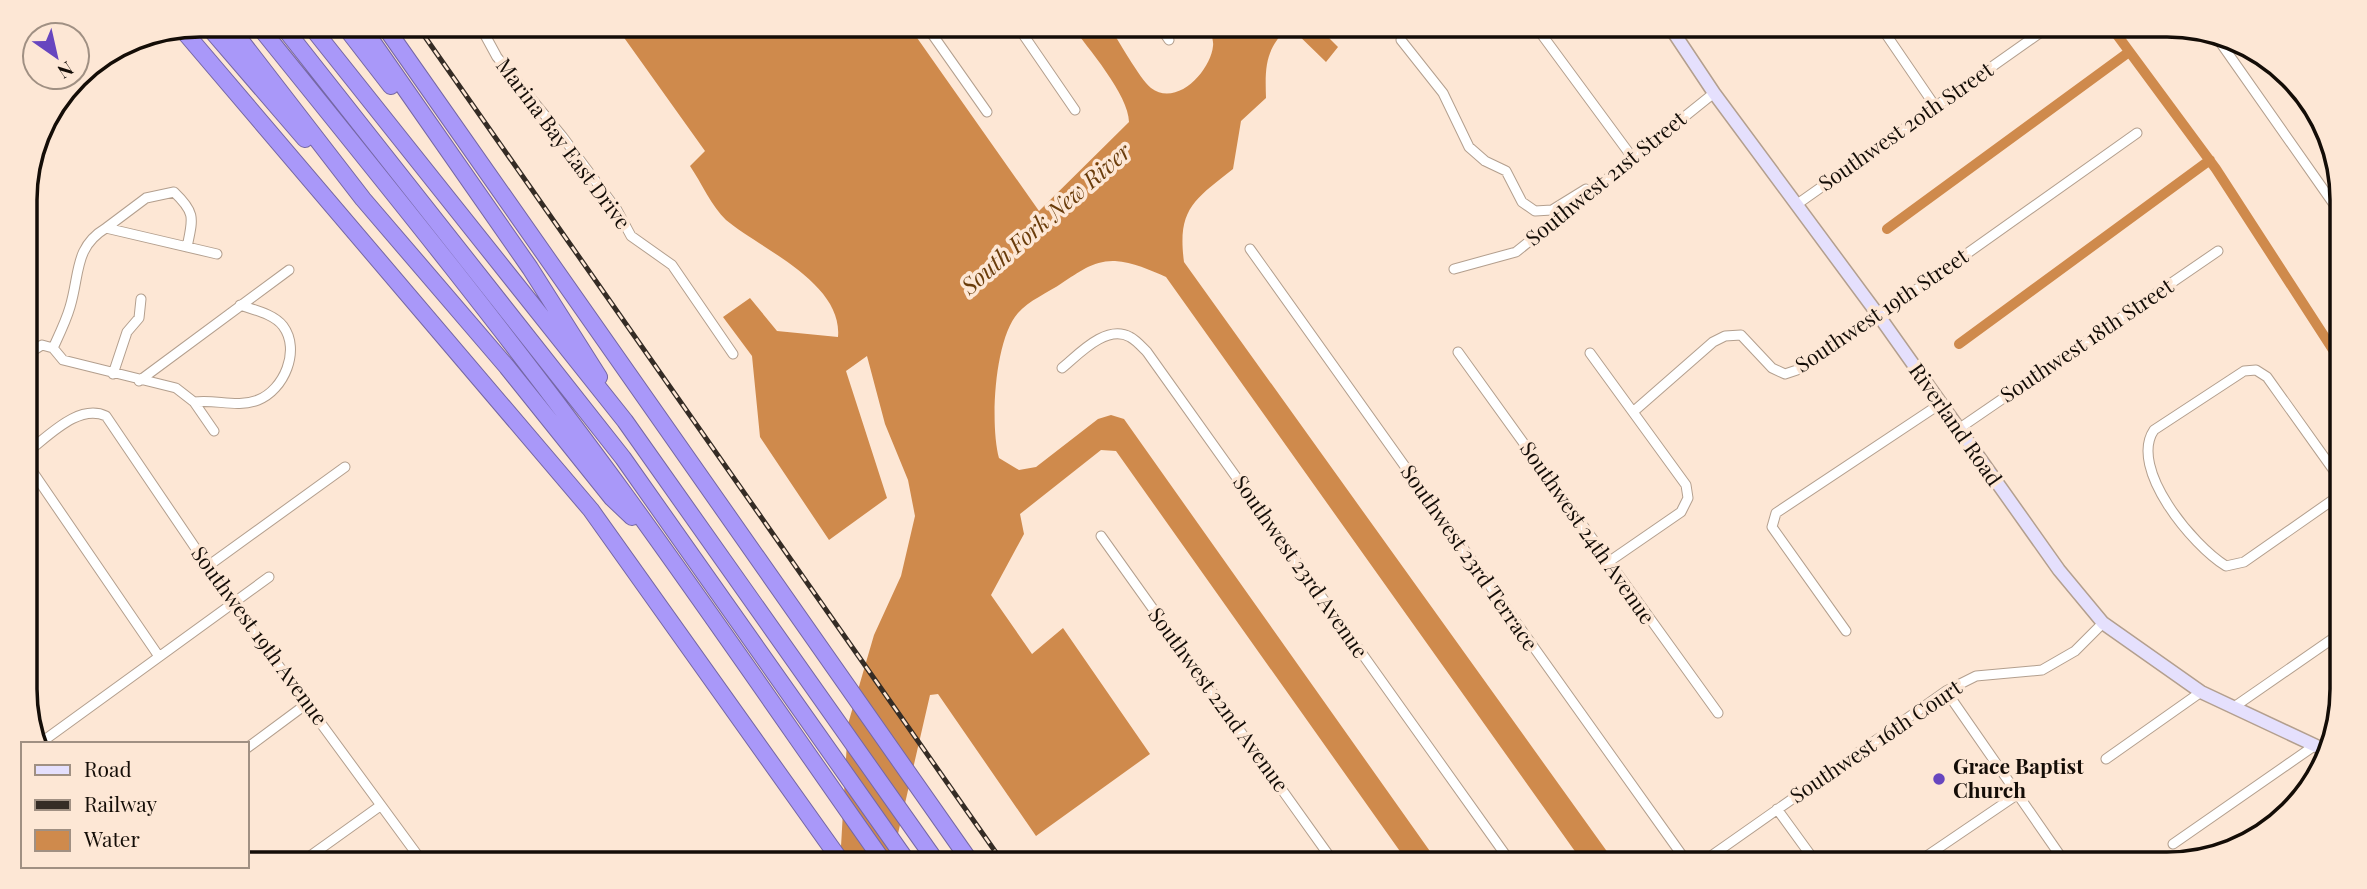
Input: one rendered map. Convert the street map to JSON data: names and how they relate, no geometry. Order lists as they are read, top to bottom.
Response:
{
  "streets": {
    "street": [
      "Southwest 20th Street",
      "Marina Bay East Drive",
      "Southwest 21st Street",
      "Southwest 19th Street",
      "Southwest 18th Street",
      "Riverland Road",
      "Southwest 24th Avenue",
      "Southwest 23rd Terrace",
      "Southwest 23rd Avenue",
      "Southwest 19th Avenue",
      "Southwest 22nd Avenue",
      "Southwest 16th Court"
    ]
  },
  "crossings": [
    ["Southwest 20th Street", "Riverland Road"],
    ["Southwest 21st Street", "Riverland Road"],
    ["Southwest 19th Street", "Riverland Road"],
    ["Southwest 18th Street", "Riverland Road"],
    ["Riverland Road", "Southwest 16th Court"]
  ],
  "water": ["South Fork New River"],
  "places": ["Grace Baptist Church"],
  "legend": ["Road", "Railway", "Water"],
  "north": "bottom right"
}
